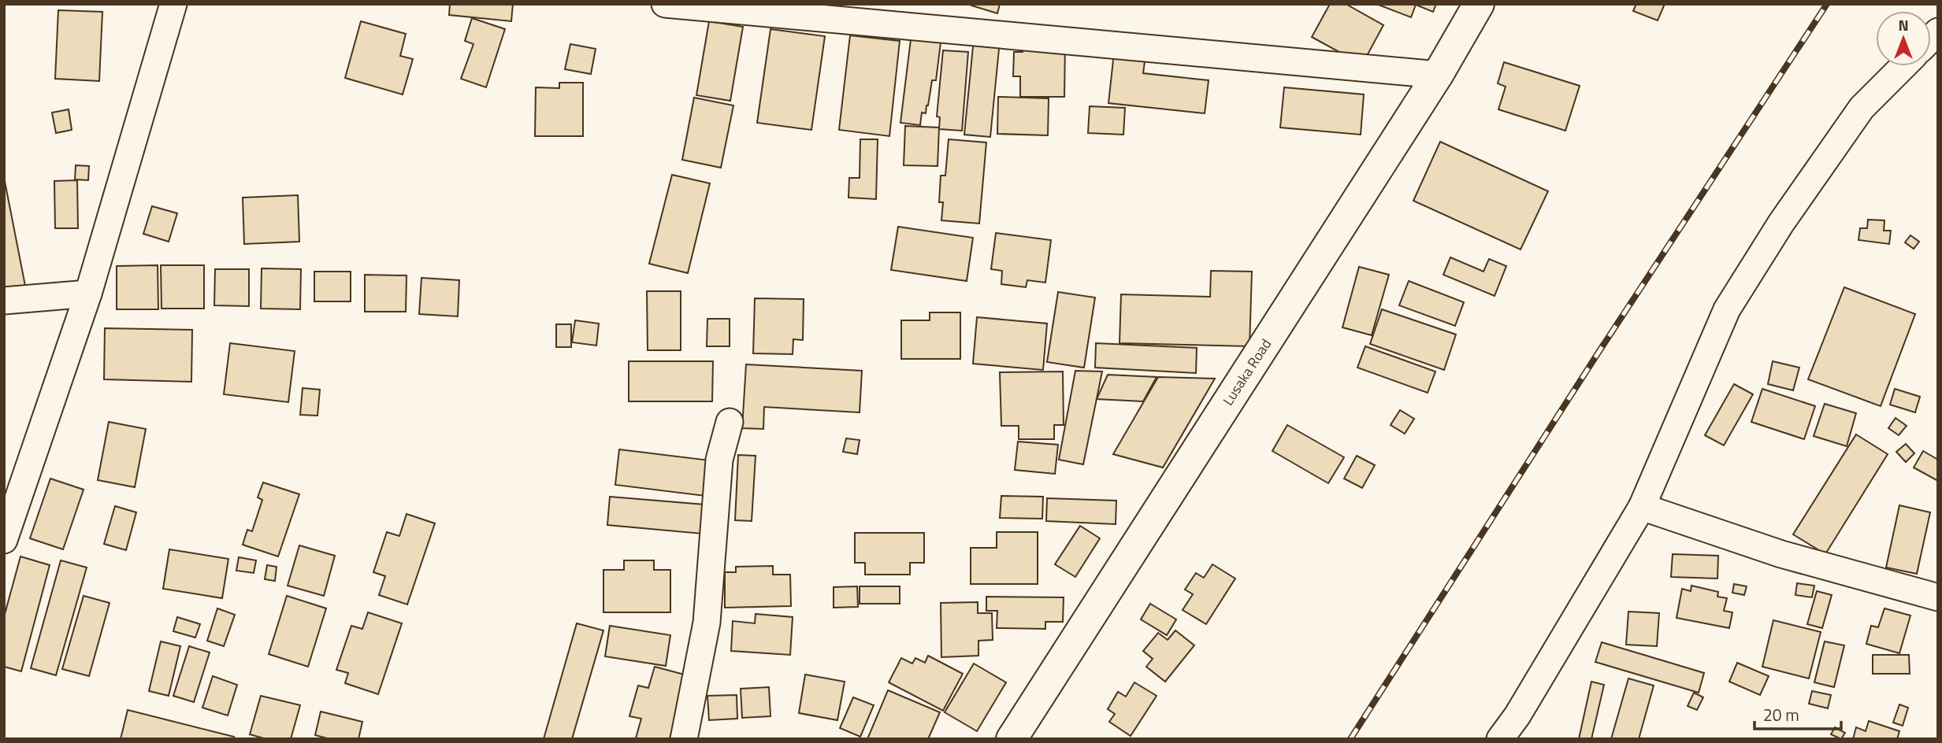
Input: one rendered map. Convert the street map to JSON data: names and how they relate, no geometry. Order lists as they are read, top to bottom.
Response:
{
  "streets": {
    "street": ["Lusaka Road"]
  },
  "scale_bar": "20 m",
  "north": "top"
}
